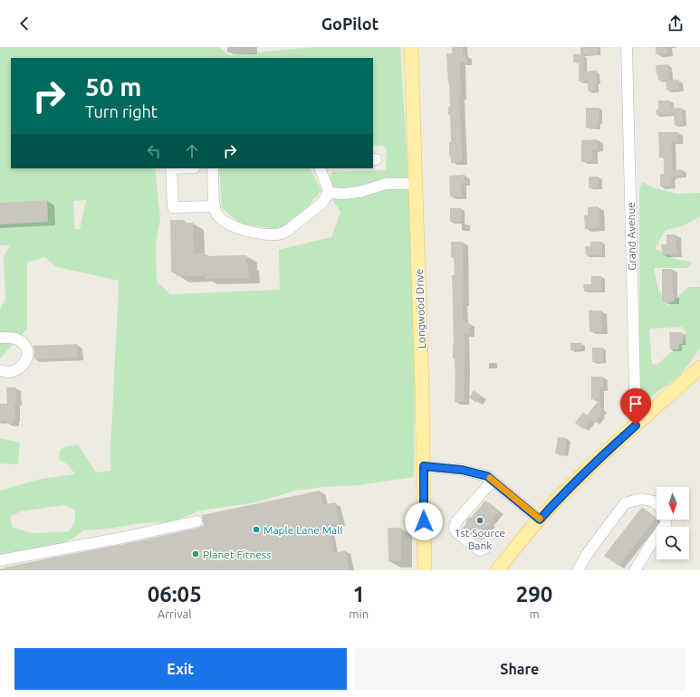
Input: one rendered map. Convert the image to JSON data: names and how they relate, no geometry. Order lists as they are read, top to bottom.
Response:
{
  "streets": {
    "main road": ["Longwood Drive"],
    "street": ["Grand Avenue"]
  },
  "places": ["1st Source Bank", "Maple Lane Mall", "Planet Fitness"],
  "north": "bottom",
  "page": {
    "header": "GoPilot",
    "turn": ["50 m", "Turn right"],
    "eta": [
      "06:05",
      "Arrival",
      "1",
      "min",
      "290",
      "m"
    ],
    "buttons": ["Exit", "Share"]
  }
}
